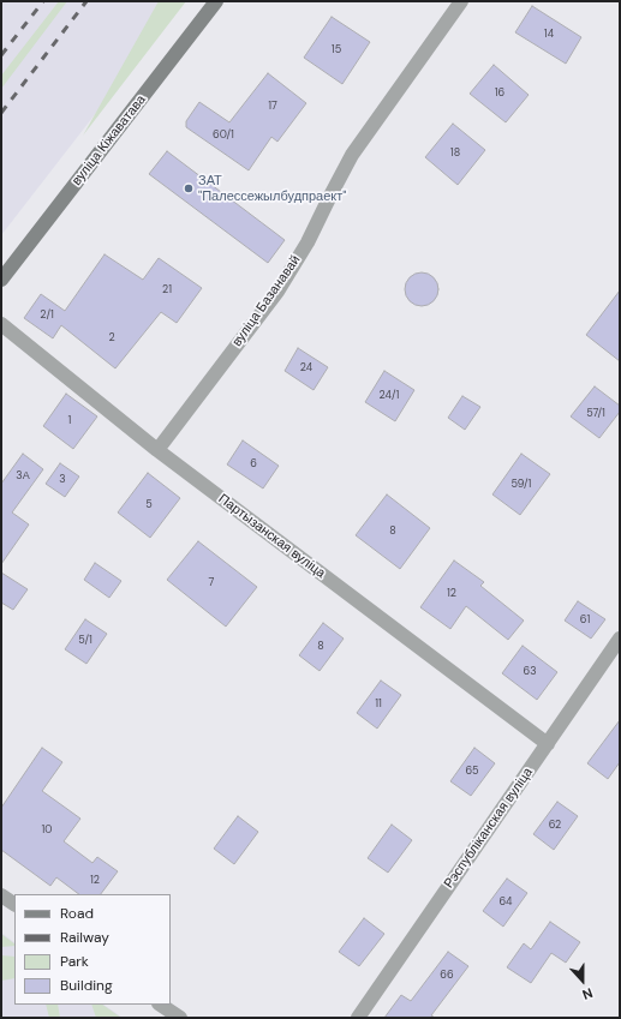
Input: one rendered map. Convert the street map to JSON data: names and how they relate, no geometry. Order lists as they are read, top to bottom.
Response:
{
  "streets": {
    "main road": ["вуліца Кіжаватава"],
    "street": ["вуліца Базанавай", "Партызанская вуліца", "Рэспубліканская вуліца"]
  },
  "crossings": [
    ["вуліца Базанавай", "Партызанская вуліца"],
    ["Партызанская вуліца", "Рэспубліканская вуліца"]
  ],
  "places": ["ЗАТ \"Палессежылбудпраект\""],
  "house_numbers": [
    "14",
    "15",
    "16",
    "17",
    "60/1",
    "18",
    "21",
    "2/1",
    "2",
    "24",
    "24/1",
    "57/1",
    "1",
    "6",
    "3А",
    "3",
    "59/1",
    "5",
    "8",
    "7",
    "12",
    "61",
    "5/1",
    "8",
    "63",
    "11",
    "65",
    "62",
    "10",
    "12",
    "64",
    "66"
  ],
  "legend": [
    "Road",
    "Railway",
    "Park",
    "Building"
  ],
  "north": "bottom"
}
